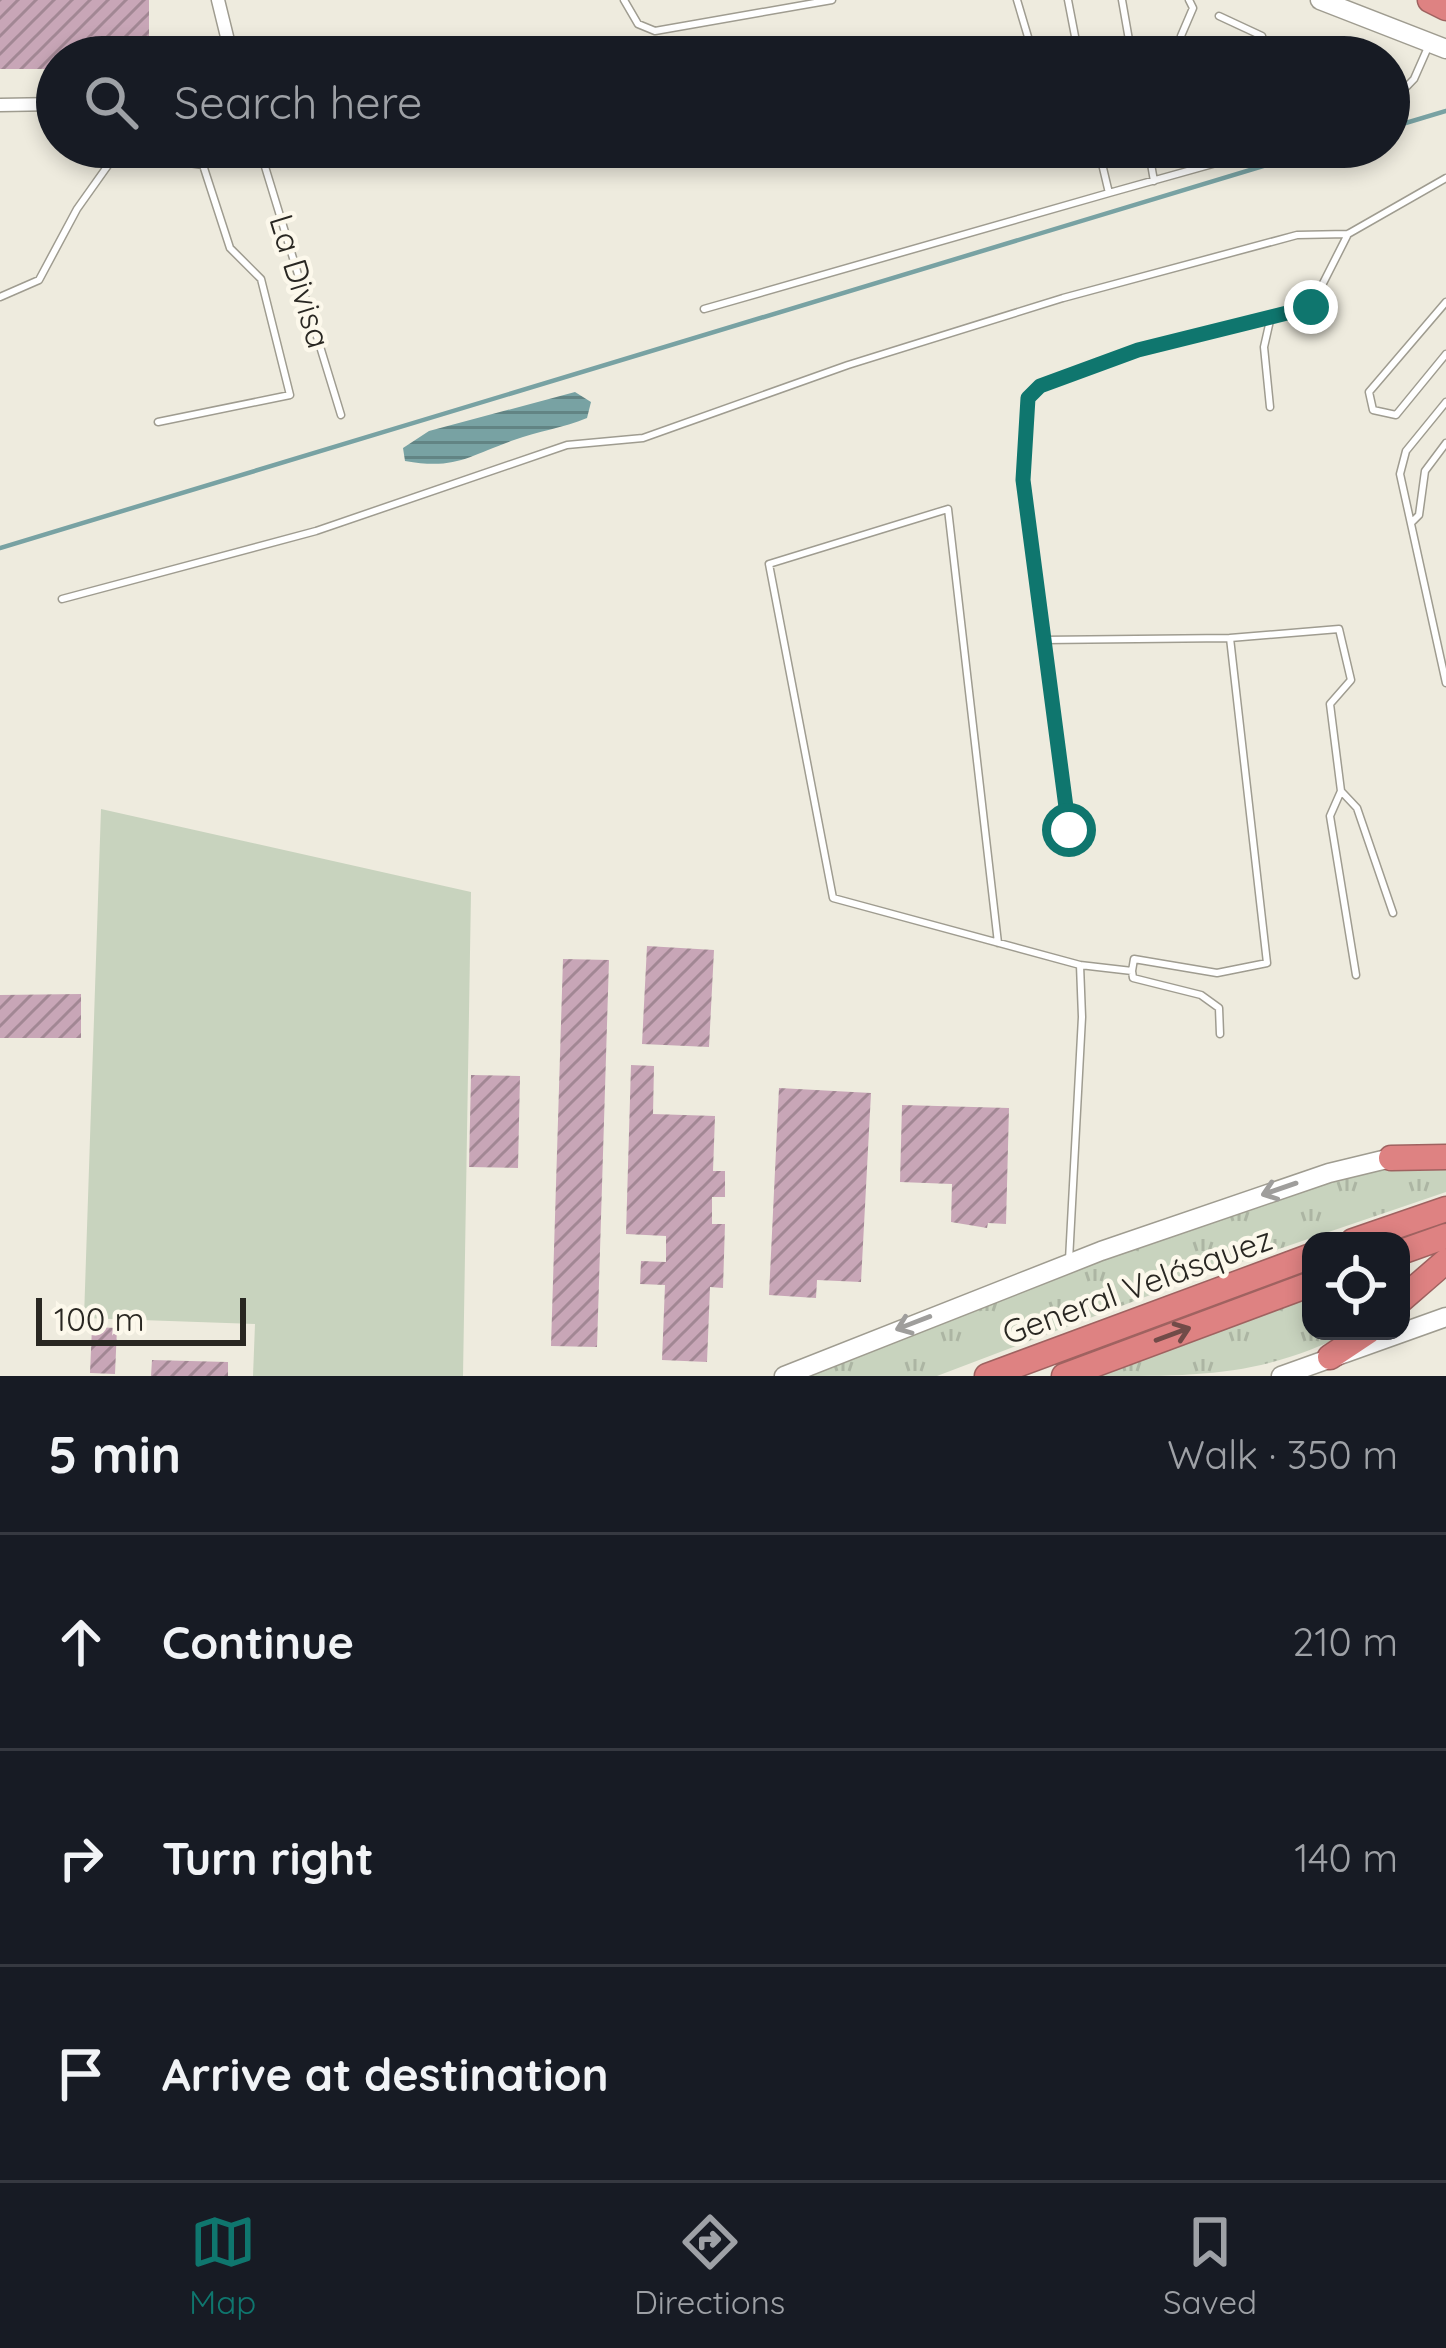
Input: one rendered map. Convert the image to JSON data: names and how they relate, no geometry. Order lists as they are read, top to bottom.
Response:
{
  "streets": {
    "highway": ["General Velásquez"],
    "lane": ["La Divisa"]
  },
  "scale_bar": "100 m",
  "page": {
    "search": "Search here",
    "scale": "100 m",
    "heading": ["5 min", "Walk · 350 m"],
    "list": [
      ["Continue", "210 m"],
      ["Turn right", "140 m"],
      "Arrive at destination"
    ],
    "nav": ["Map", "Directions", "Saved"]
  }
}
